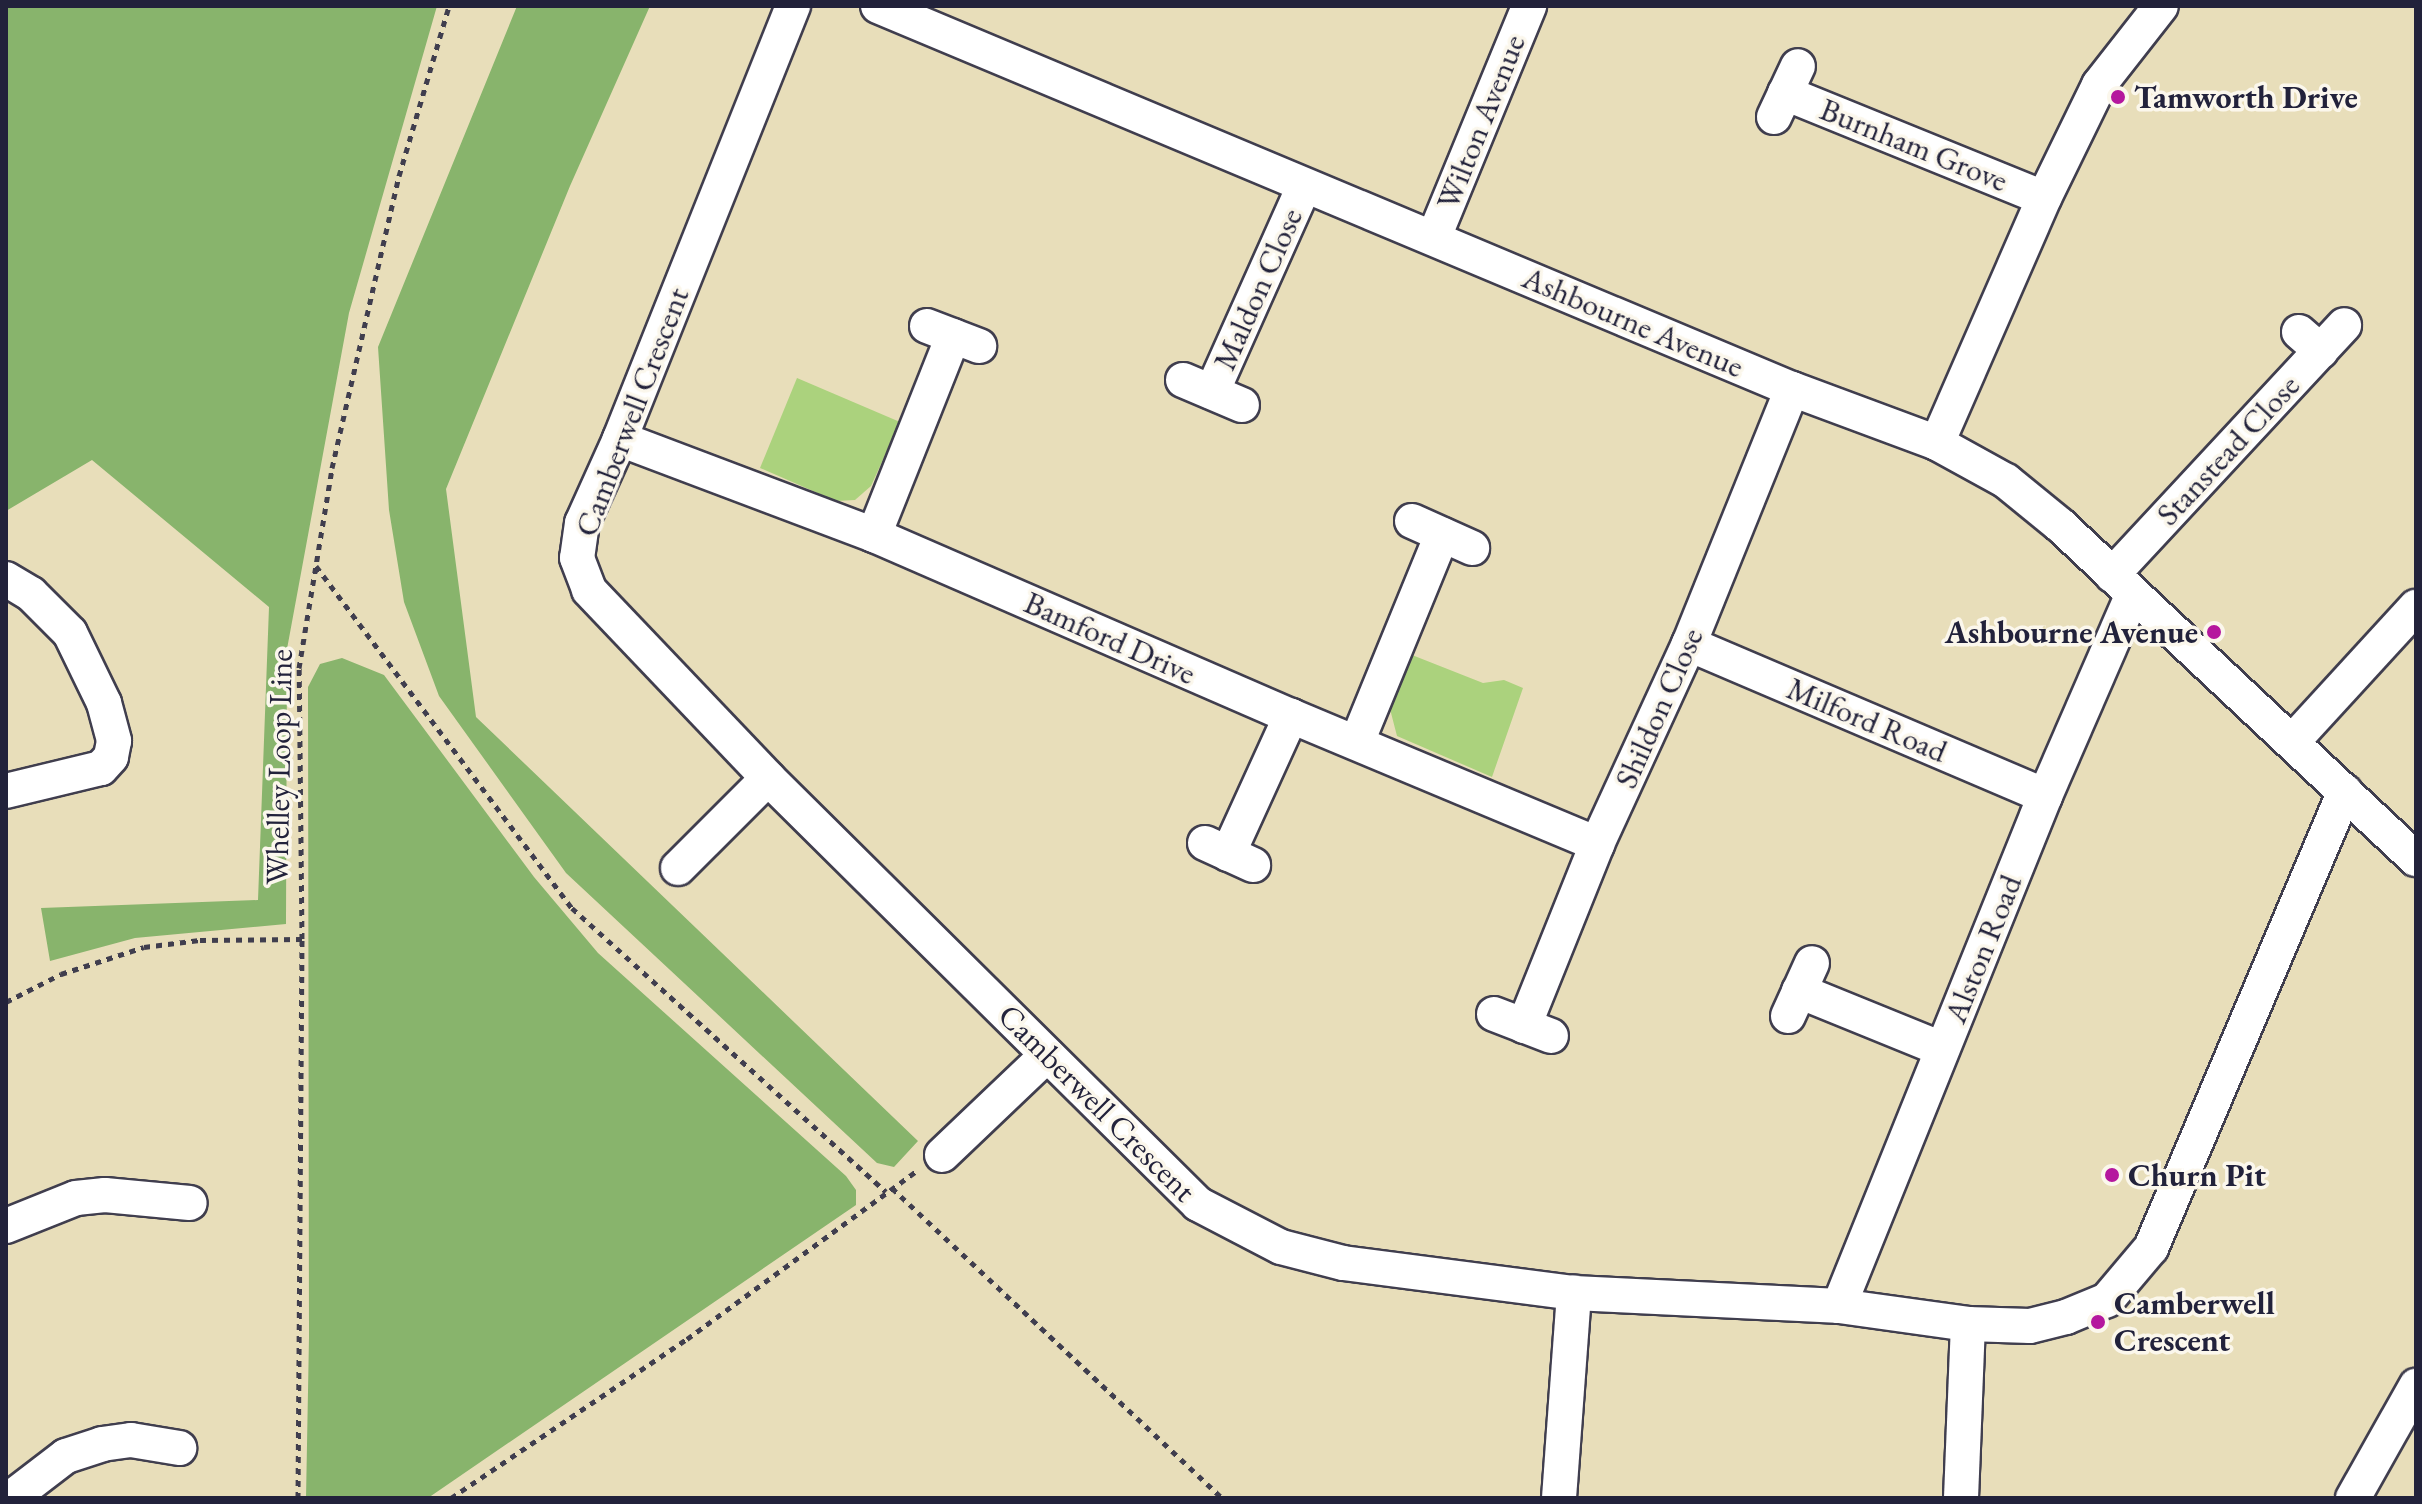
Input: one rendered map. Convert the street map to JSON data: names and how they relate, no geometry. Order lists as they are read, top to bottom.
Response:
{
  "streets": {
    "street": [
      "Wilton Avenue",
      "Burnham Grove",
      "Maldon Close",
      "Ashbourne Avenue",
      "Camberwell Crescent",
      "Stanstead Close",
      "Bamford Drive",
      "Shildon Close",
      "Milford Road",
      "Alston Road"
    ],
    "path": ["Whelley Loop Line"]
  },
  "crossings": [
    ["Wilton Avenue", "Ashbourne Avenue"],
    ["Maldon Close", "Ashbourne Avenue"],
    ["Ashbourne Avenue", "Camberwell Crescent"],
    ["Ashbourne Avenue", "Stanstead Close"],
    ["Ashbourne Avenue", "Shildon Close"],
    ["Ashbourne Avenue", "Alston Road"],
    ["Camberwell Crescent", "Bamford Drive"],
    ["Camberwell Crescent", "Alston Road"],
    ["Stanstead Close", "Alston Road"],
    ["Bamford Drive", "Shildon Close"],
    ["Shildon Close", "Milford Road"],
    ["Milford Road", "Alston Road"]
  ],
  "places": [
    "Tamworth Drive",
    "Ashbourne Avenue",
    "Churn Pit",
    "Camberwell Crescent"
  ]
}
